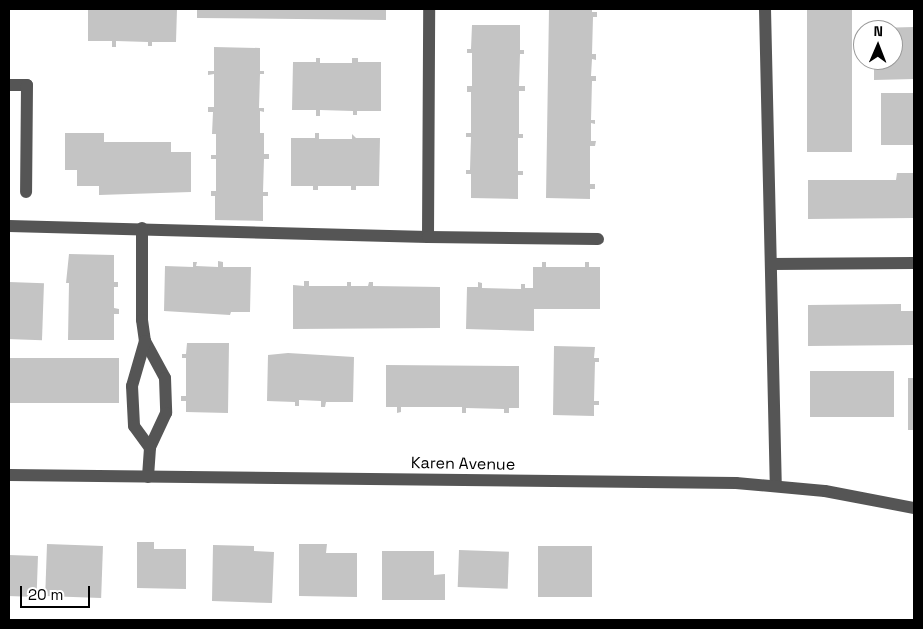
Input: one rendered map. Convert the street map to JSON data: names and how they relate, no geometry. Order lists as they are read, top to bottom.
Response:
{
  "streets": {
    "street": ["Karen Avenue"]
  },
  "scale_bar": "20 m",
  "north": "top"
}
